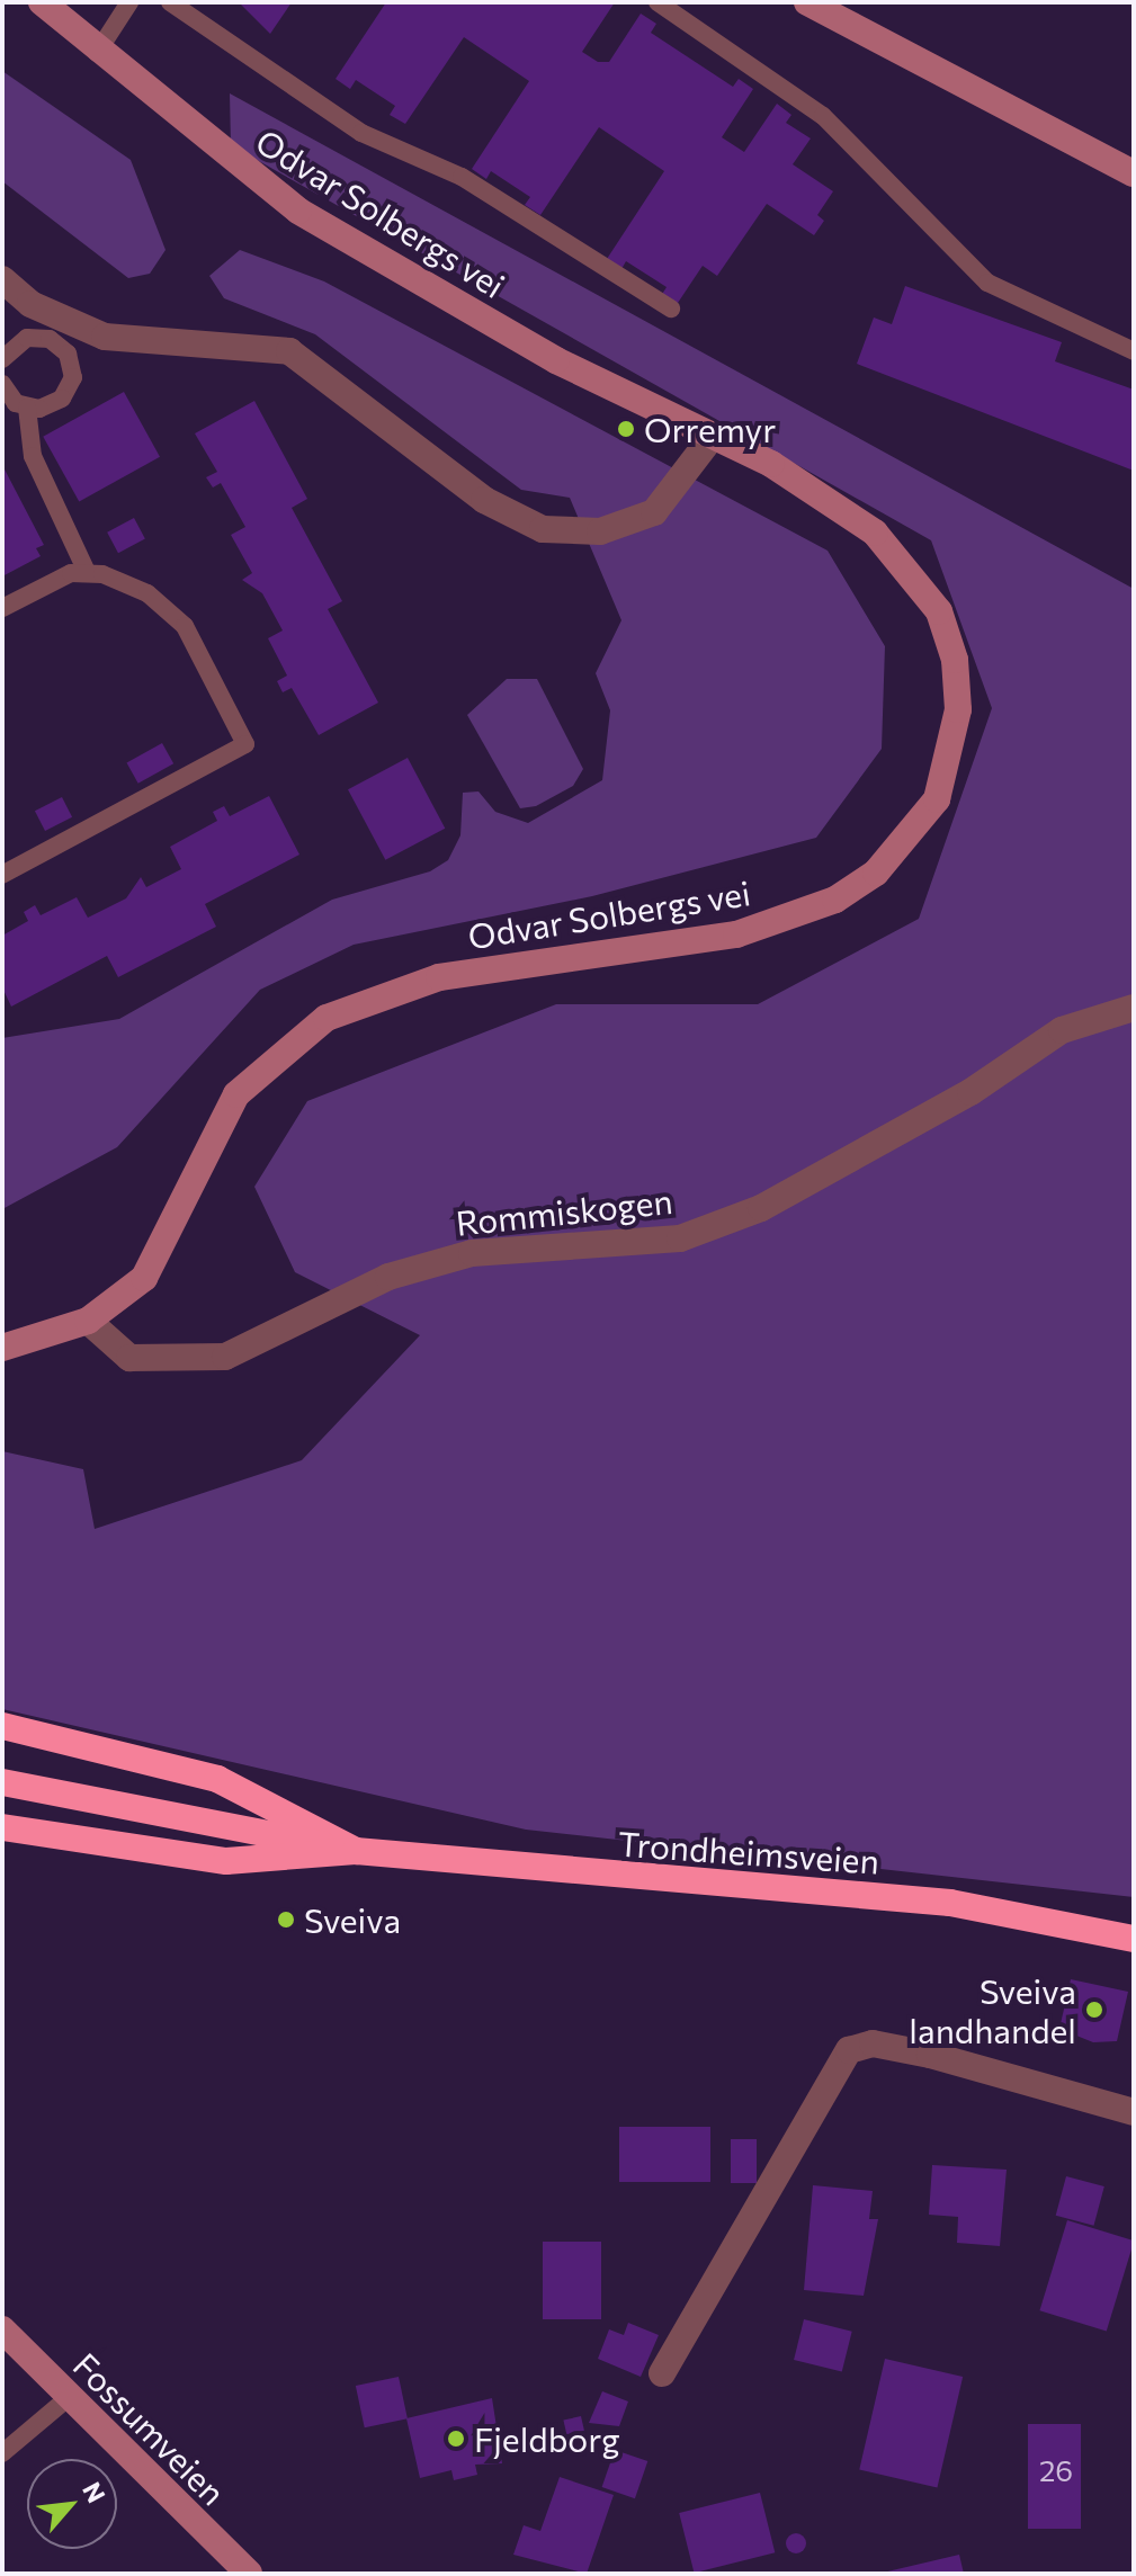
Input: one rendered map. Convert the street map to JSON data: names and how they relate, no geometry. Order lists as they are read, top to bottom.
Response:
{
  "streets": {
    "highway": ["Trondheimsveien"],
    "street": ["Odvar Solbergs vei", "Rommiskogen", "Fossumveien"]
  },
  "crossings": [
    ["Odvar Solbergs vei", "Rommiskogen"]
  ],
  "places": [
    "Orremyr",
    "Sveiva",
    "Sveiva landhandel",
    "Fjeldborg"
  ],
  "house_numbers": ["26"],
  "north": "top right"
}
